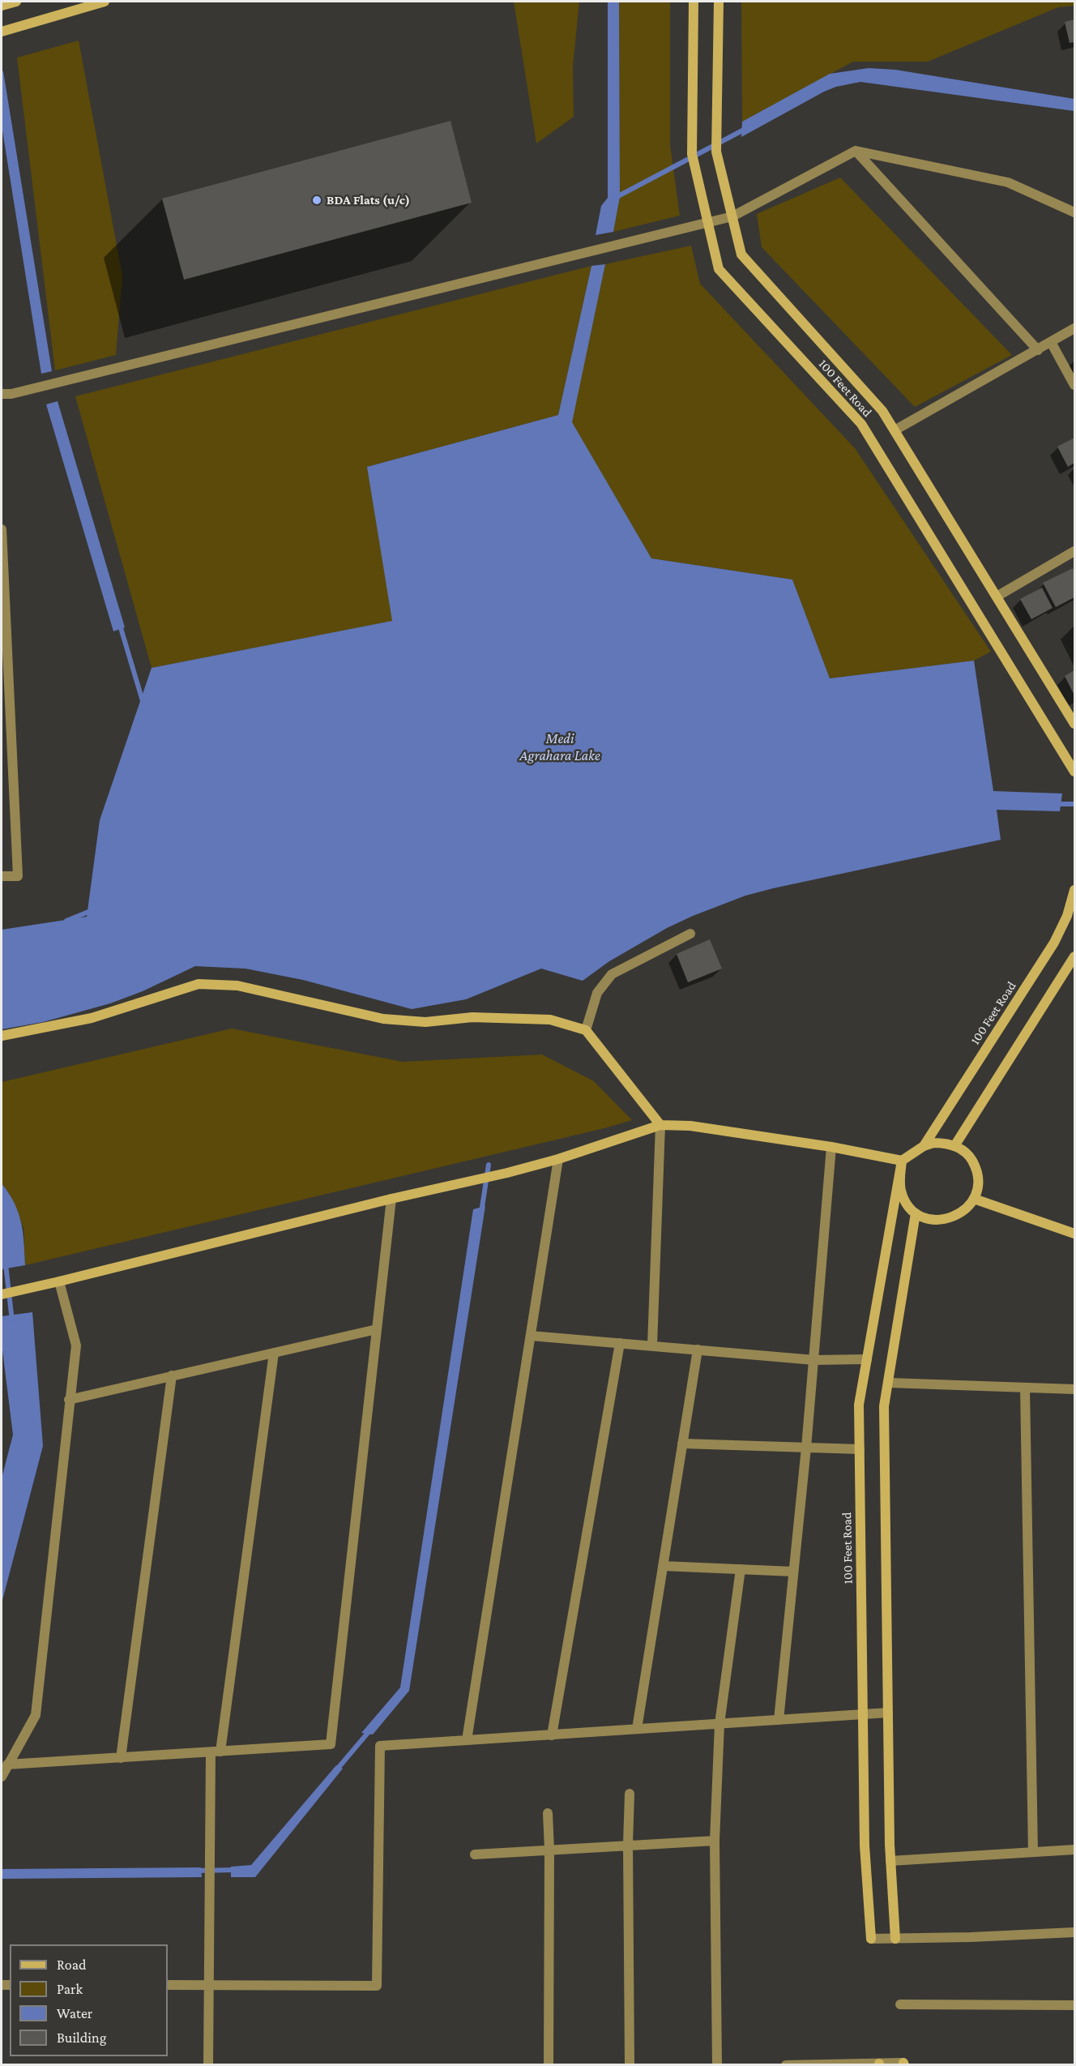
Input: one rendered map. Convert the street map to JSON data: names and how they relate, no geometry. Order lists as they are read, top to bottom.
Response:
{
  "streets": {
    "main road": ["100 Feet Road"]
  },
  "water": ["Medi Agrahara Lake"],
  "places": ["BDA Flats (u/c)"],
  "legend": [
    "Road",
    "Park",
    "Water",
    "Building"
  ]
}
